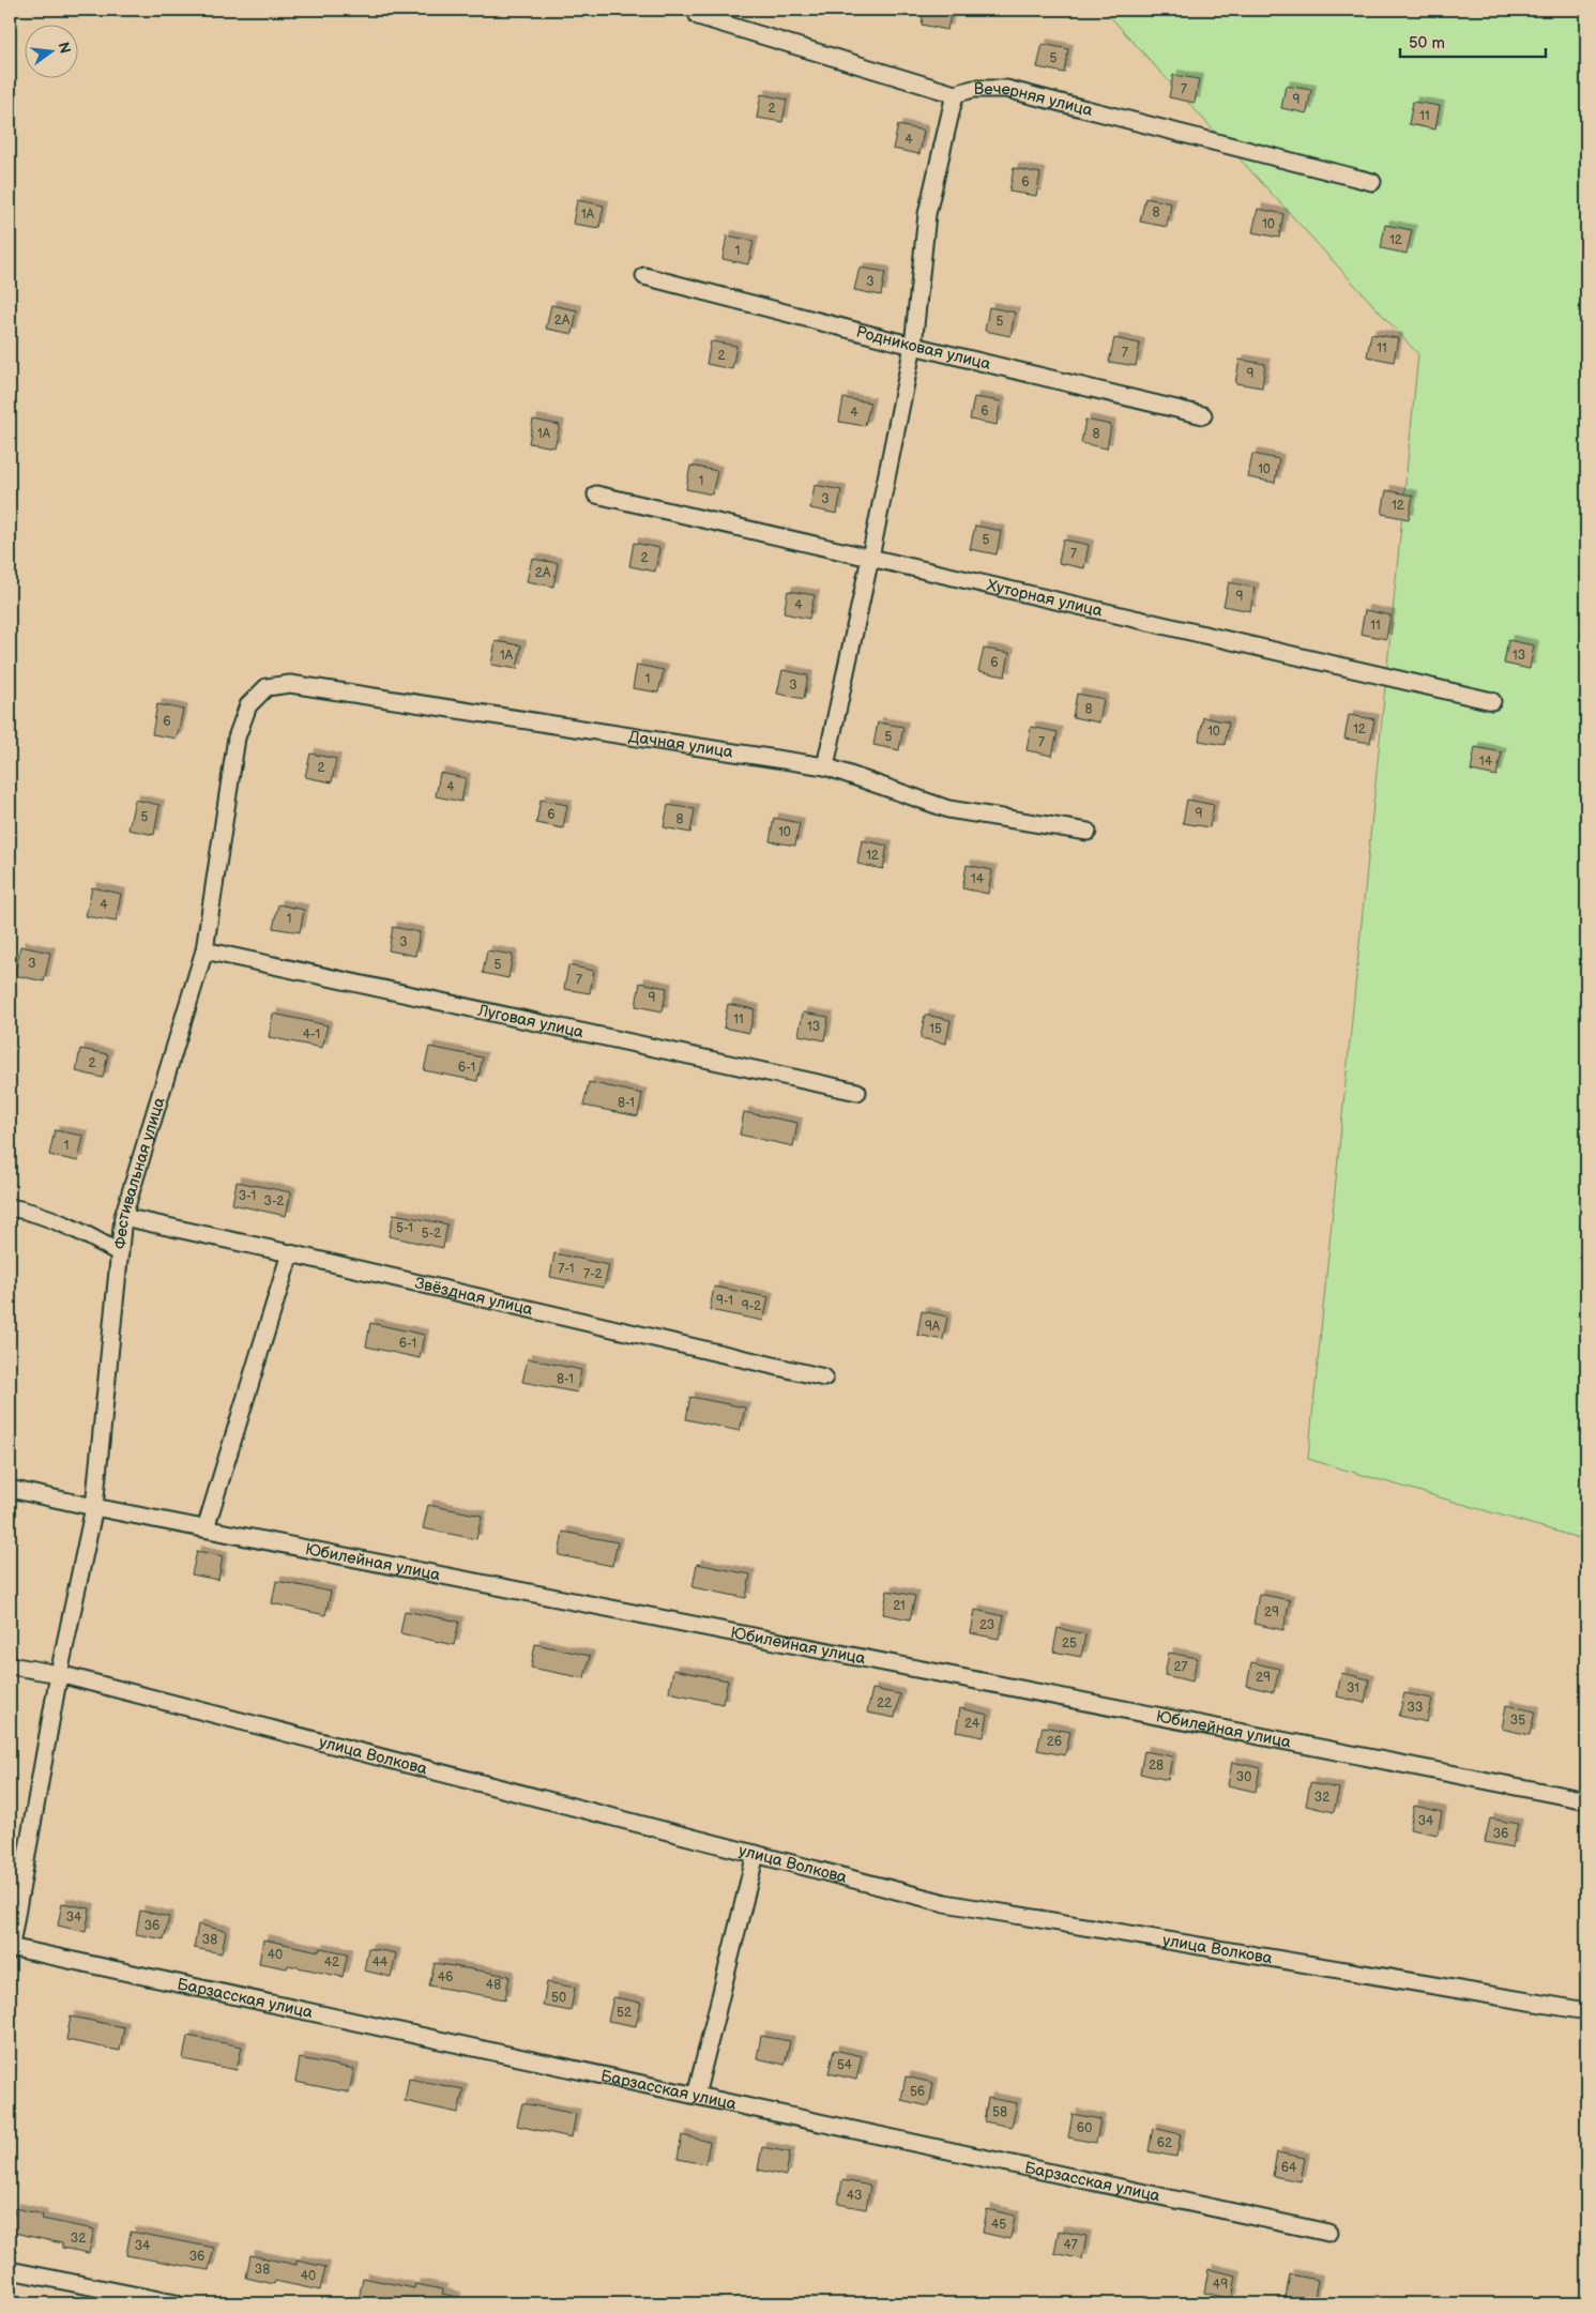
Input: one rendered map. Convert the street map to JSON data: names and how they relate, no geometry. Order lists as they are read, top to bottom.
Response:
{
  "streets": {
    "street": [
      "Вечерняя улица",
      "Родниковая улица",
      "Хуторная улица",
      "Дачная улица",
      "Луговая улица",
      "Фестивальная улица",
      "Звёздная улица",
      "Юбилейная улица",
      "улица Волкова",
      "Барзасская улица"
    ]
  },
  "crossings": [
    ["Дачная улица", "Фестивальная улица"],
    ["Луговая улица", "Фестивальная улица"],
    ["Фестивальная улица", "Звёздная улица"],
    ["Фестивальная улица", "Юбилейная улица"],
    ["Фестивальная улица", "улица Волкова"],
    ["Фестивальная улица", "Барзасская улица"]
  ],
  "house_numbers": [
    "5",
    "7",
    "9",
    "2",
    "11",
    "4",
    "6",
    "8",
    "1А",
    "10",
    "12",
    "1",
    "3",
    "2А",
    "5",
    "11",
    "7",
    "2",
    "9",
    "6",
    "4",
    "1А",
    "8",
    "10",
    "1",
    "3",
    "12",
    "5",
    "7",
    "2",
    "2А",
    "9",
    "4",
    "11",
    "1А",
    "13",
    "6",
    "1",
    "3",
    "8",
    "6",
    "12",
    "10",
    "5",
    "7",
    "14",
    "2",
    "4",
    "9",
    "6",
    "5",
    "8",
    "10",
    "12",
    "14",
    "4",
    "1",
    "3",
    "3",
    "5",
    "7",
    "9",
    "11",
    "13",
    "15",
    "4-1",
    "2",
    "6-1",
    "8-1",
    "1",
    "3-1",
    "3-2",
    "5-1",
    "5-2",
    "7-1",
    "7-2",
    "9-1",
    "9-2",
    "9А",
    "6-1",
    "8-1",
    "21",
    "29",
    "23",
    "25",
    "27",
    "29",
    "31",
    "22",
    "33",
    "35",
    "24",
    "26",
    "28",
    "30",
    "32",
    "34",
    "36",
    "34",
    "36",
    "38",
    "40",
    "42",
    "44",
    "46",
    "48",
    "50",
    "52",
    "54",
    "56",
    "58",
    "60",
    "62",
    "64",
    "43",
    "45",
    "32",
    "47",
    "34",
    "36",
    "38",
    "40",
    "49"
  ],
  "scale_bar": "50 m",
  "north": "right"
}
